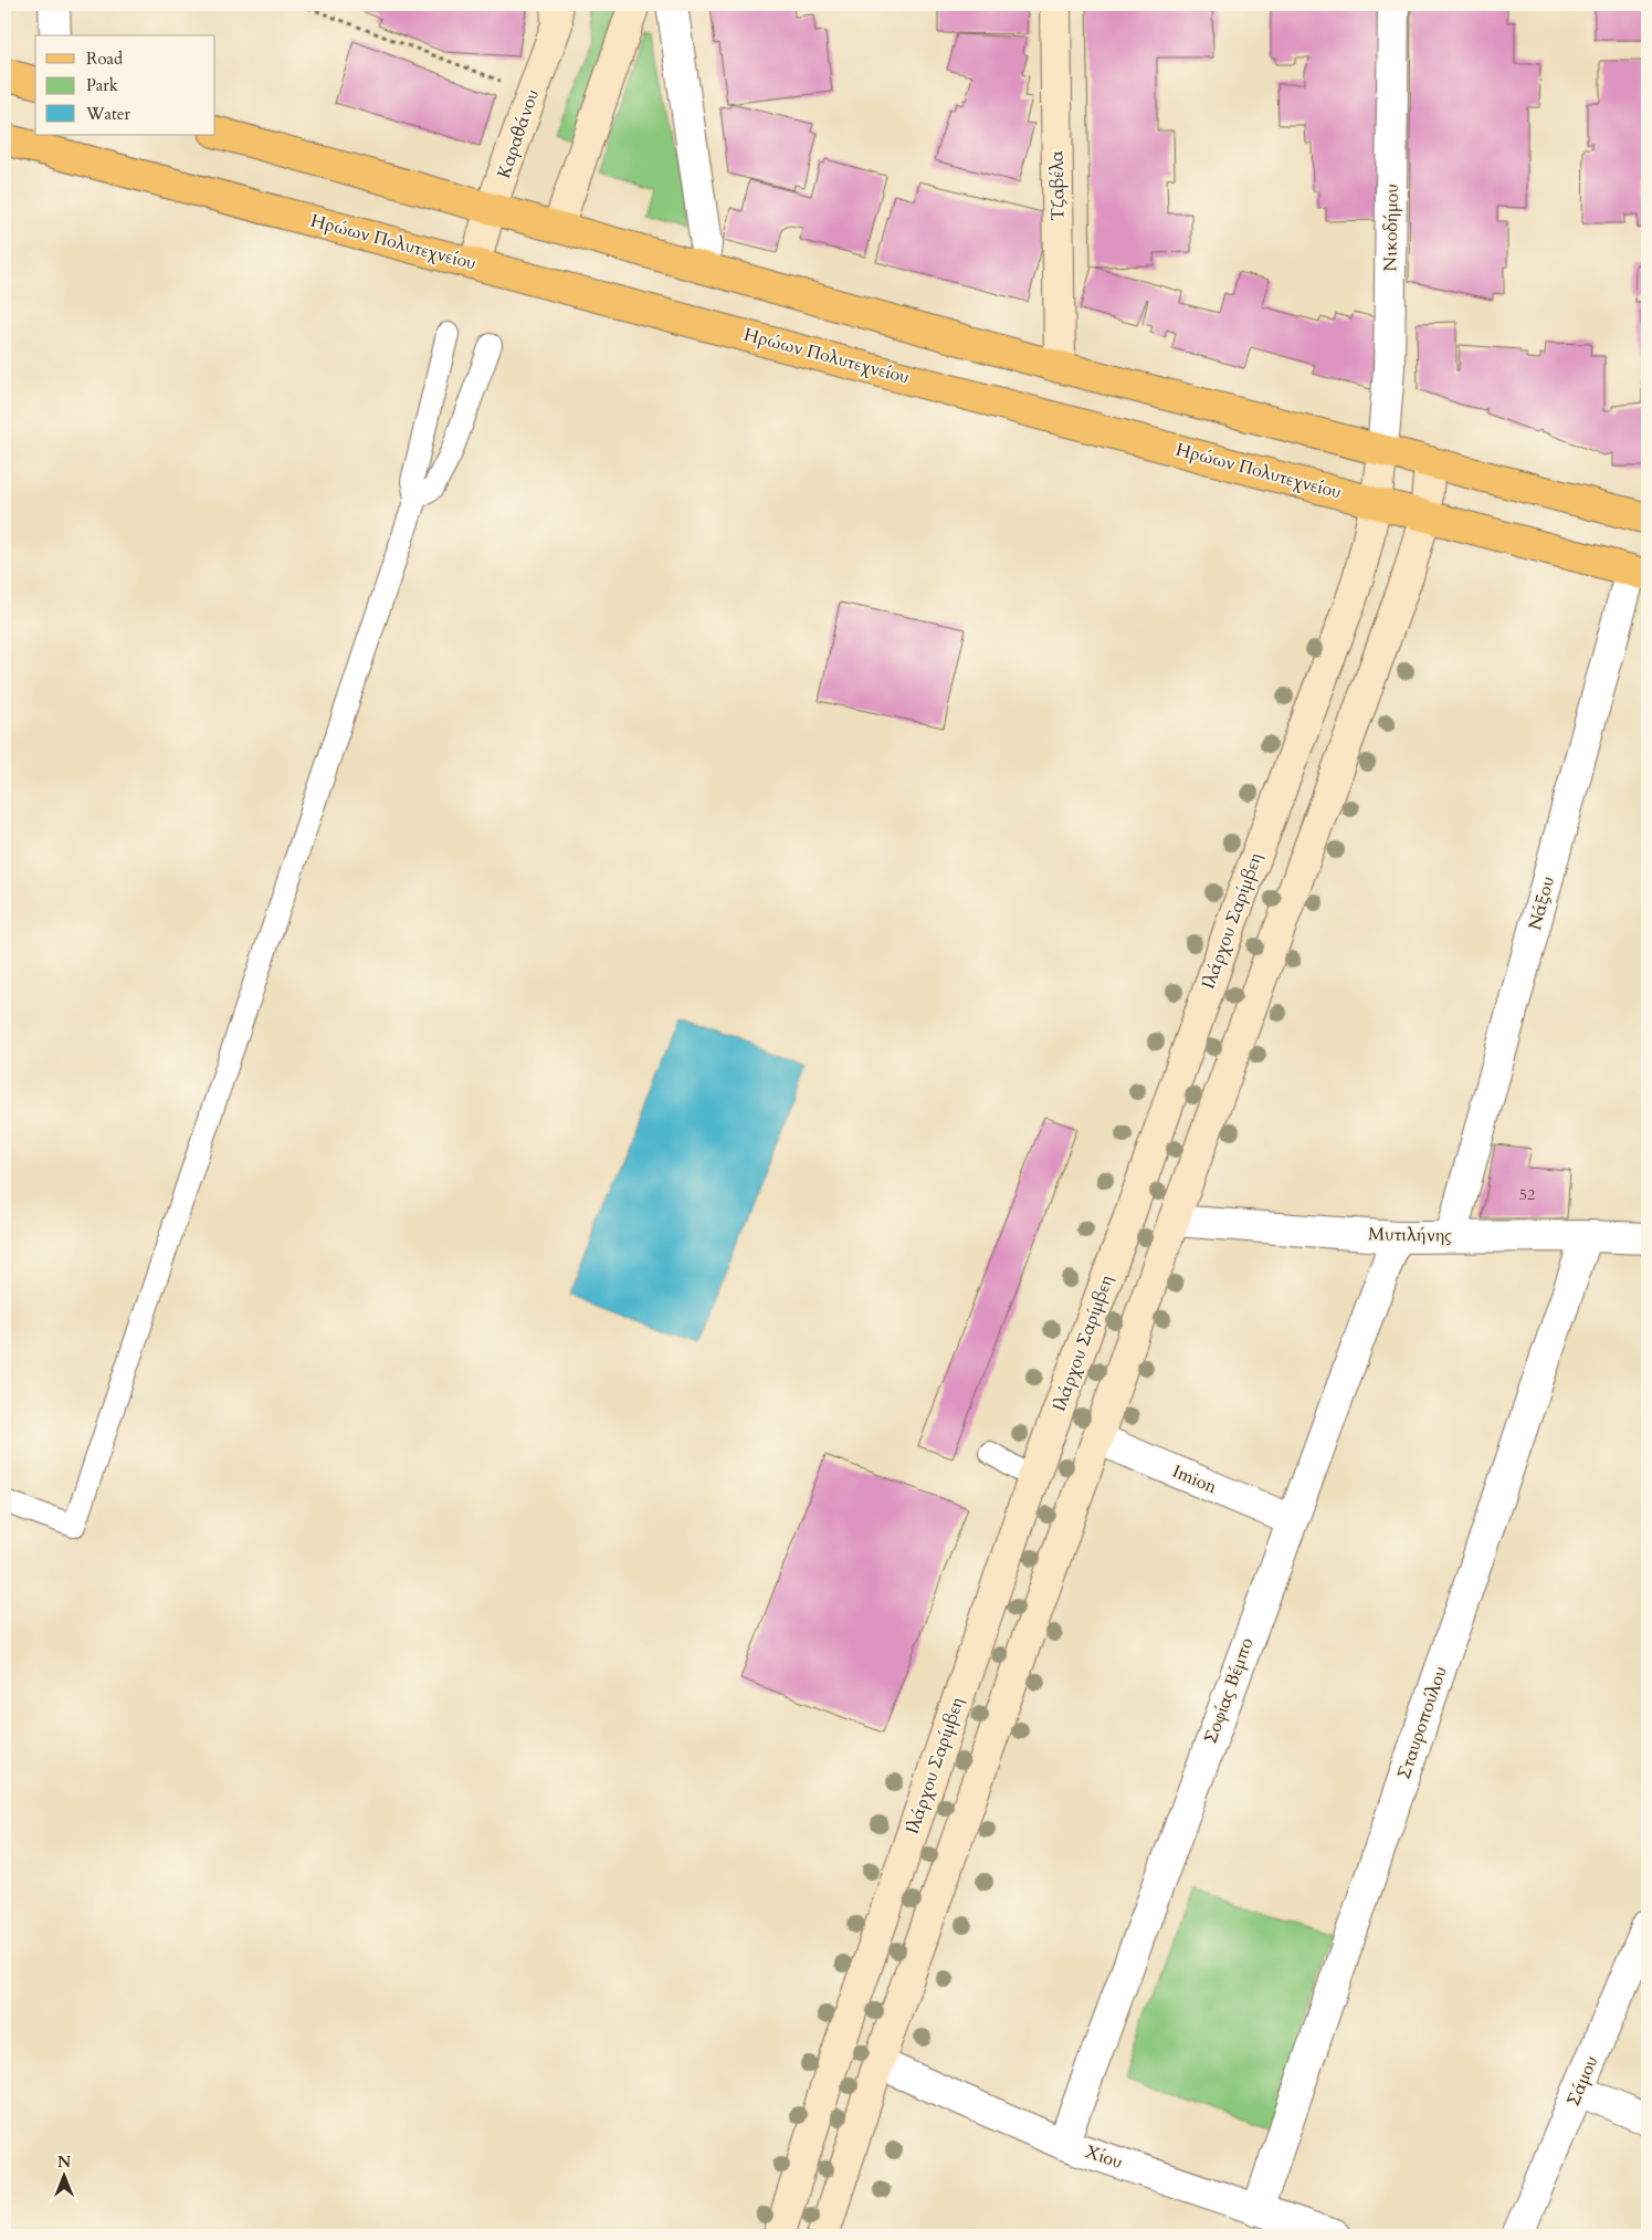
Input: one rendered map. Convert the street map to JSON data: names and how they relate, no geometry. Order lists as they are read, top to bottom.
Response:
{
  "streets": {
    "main road": [
      "Καραθάνου",
      "Τζαβέλα",
      "Ηρώων Πολυτεχνείου",
      "Ιλάρχου Σαρίμβεη"
    ],
    "street": [
      "Νικοδήμου",
      "Νάξου",
      "Μυτιλήνης",
      "Imion",
      "Σοφίας Βέμπο",
      "Σταυροπούλου",
      "Σάμου",
      "Χίου"
    ]
  },
  "crossings": [
    ["Καραθάνου", "Ηρώων Πολυτεχνείου"],
    ["Νικοδήμου", "Ιλάρχου Σαρίμβεη"],
    ["Ηρώων Πολυτεχνείου", "Νάξου"],
    ["Ηρώων Πολυτεχνείου", "Ιλάρχου Σαρίμβεη"],
    ["Νάξου", "Μυτιλήνης"],
    ["Μυτιλήνης", "Σοφίας Βέμπο"],
    ["Μυτιλήνης", "Σταυροπούλου"],
    ["Imion", "Σοφίας Βέμπο"],
    ["Σοφίας Βέμπο", "Χίου"],
    ["Σταυροπούλου", "Χίου"]
  ],
  "house_numbers": ["52"],
  "legend": ["Road", "Park", "Water"],
  "north": "top"
}
